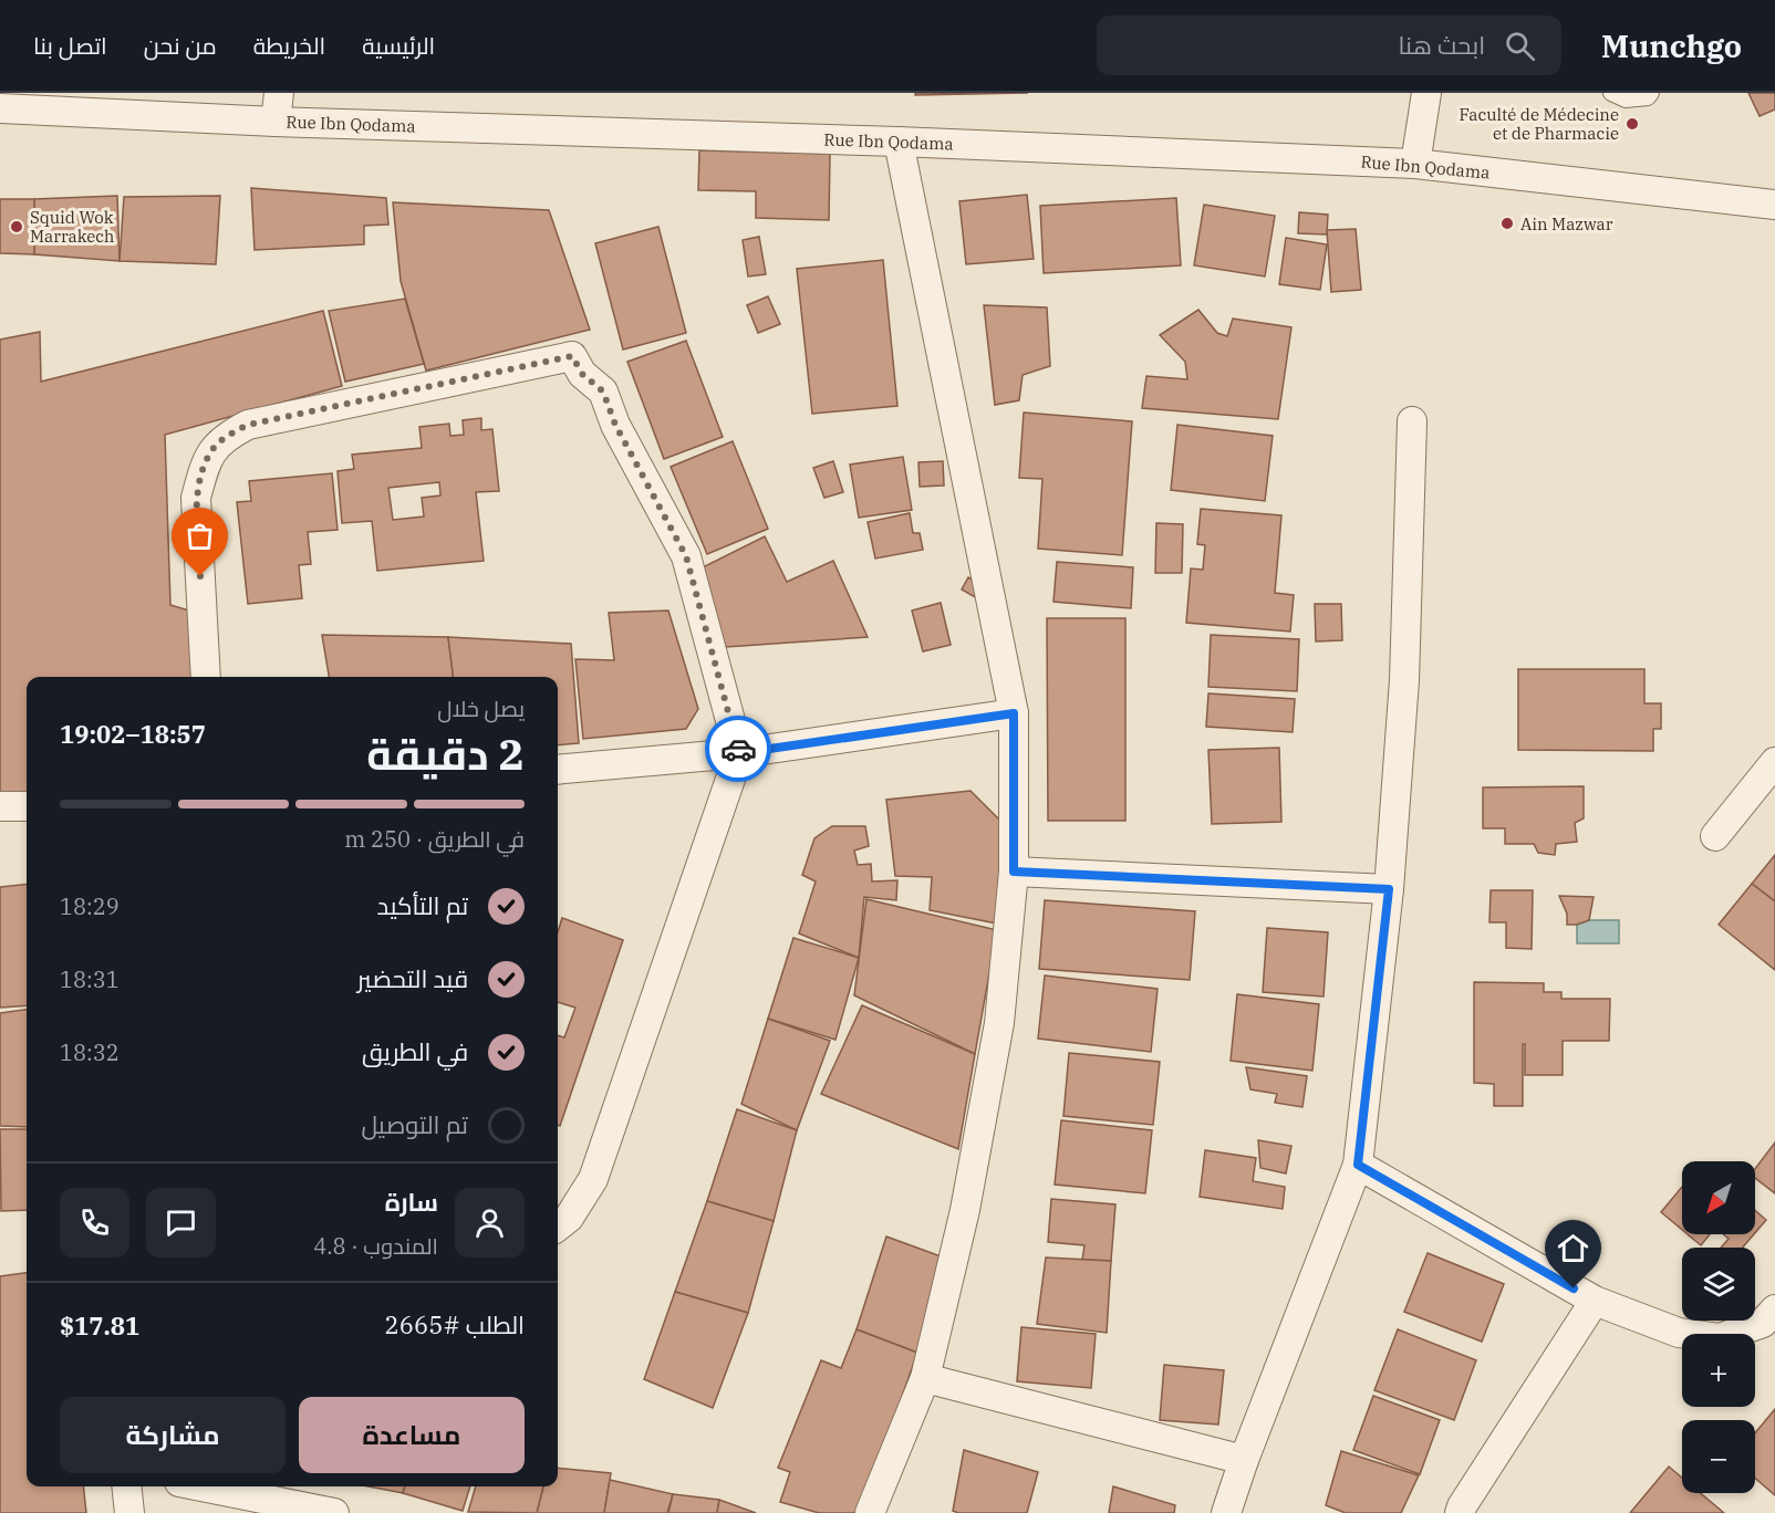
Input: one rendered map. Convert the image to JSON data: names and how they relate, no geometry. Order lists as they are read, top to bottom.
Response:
{
  "streets": {
    "street": ["Rue Ibn Qodama"]
  },
  "places": ["Faculté de Médecine et de Pharmacie", "Ain Mazwar", "Squid Wok Marrakech"],
  "north": "bottom left",
  "page": {
    "header": "Munchgo",
    "search": "ابحث هنا",
    "nav": [
      "الرئيسية",
      "الخريطة",
      "من نحن",
      "اتصل بنا"
    ],
    "heading": ["2 دقيقة", "يصل خلال", "18:57–19:02"],
    "panel": [
      "سارة",
      "المندوب · 4.8",
      "الطلب #2665",
      "$17.81"
    ],
    "bar": "في الطريق · 250 m",
    "list": [
      ["تم التأكيد", "18:29"],
      ["قيد التحضير", "18:31"],
      ["في الطريق", "18:32"],
      "تم التوصيل"
    ],
    "map_buttons": ["+", "−"],
    "buttons": ["مساعدة", "مشاركة"]
  }
}
